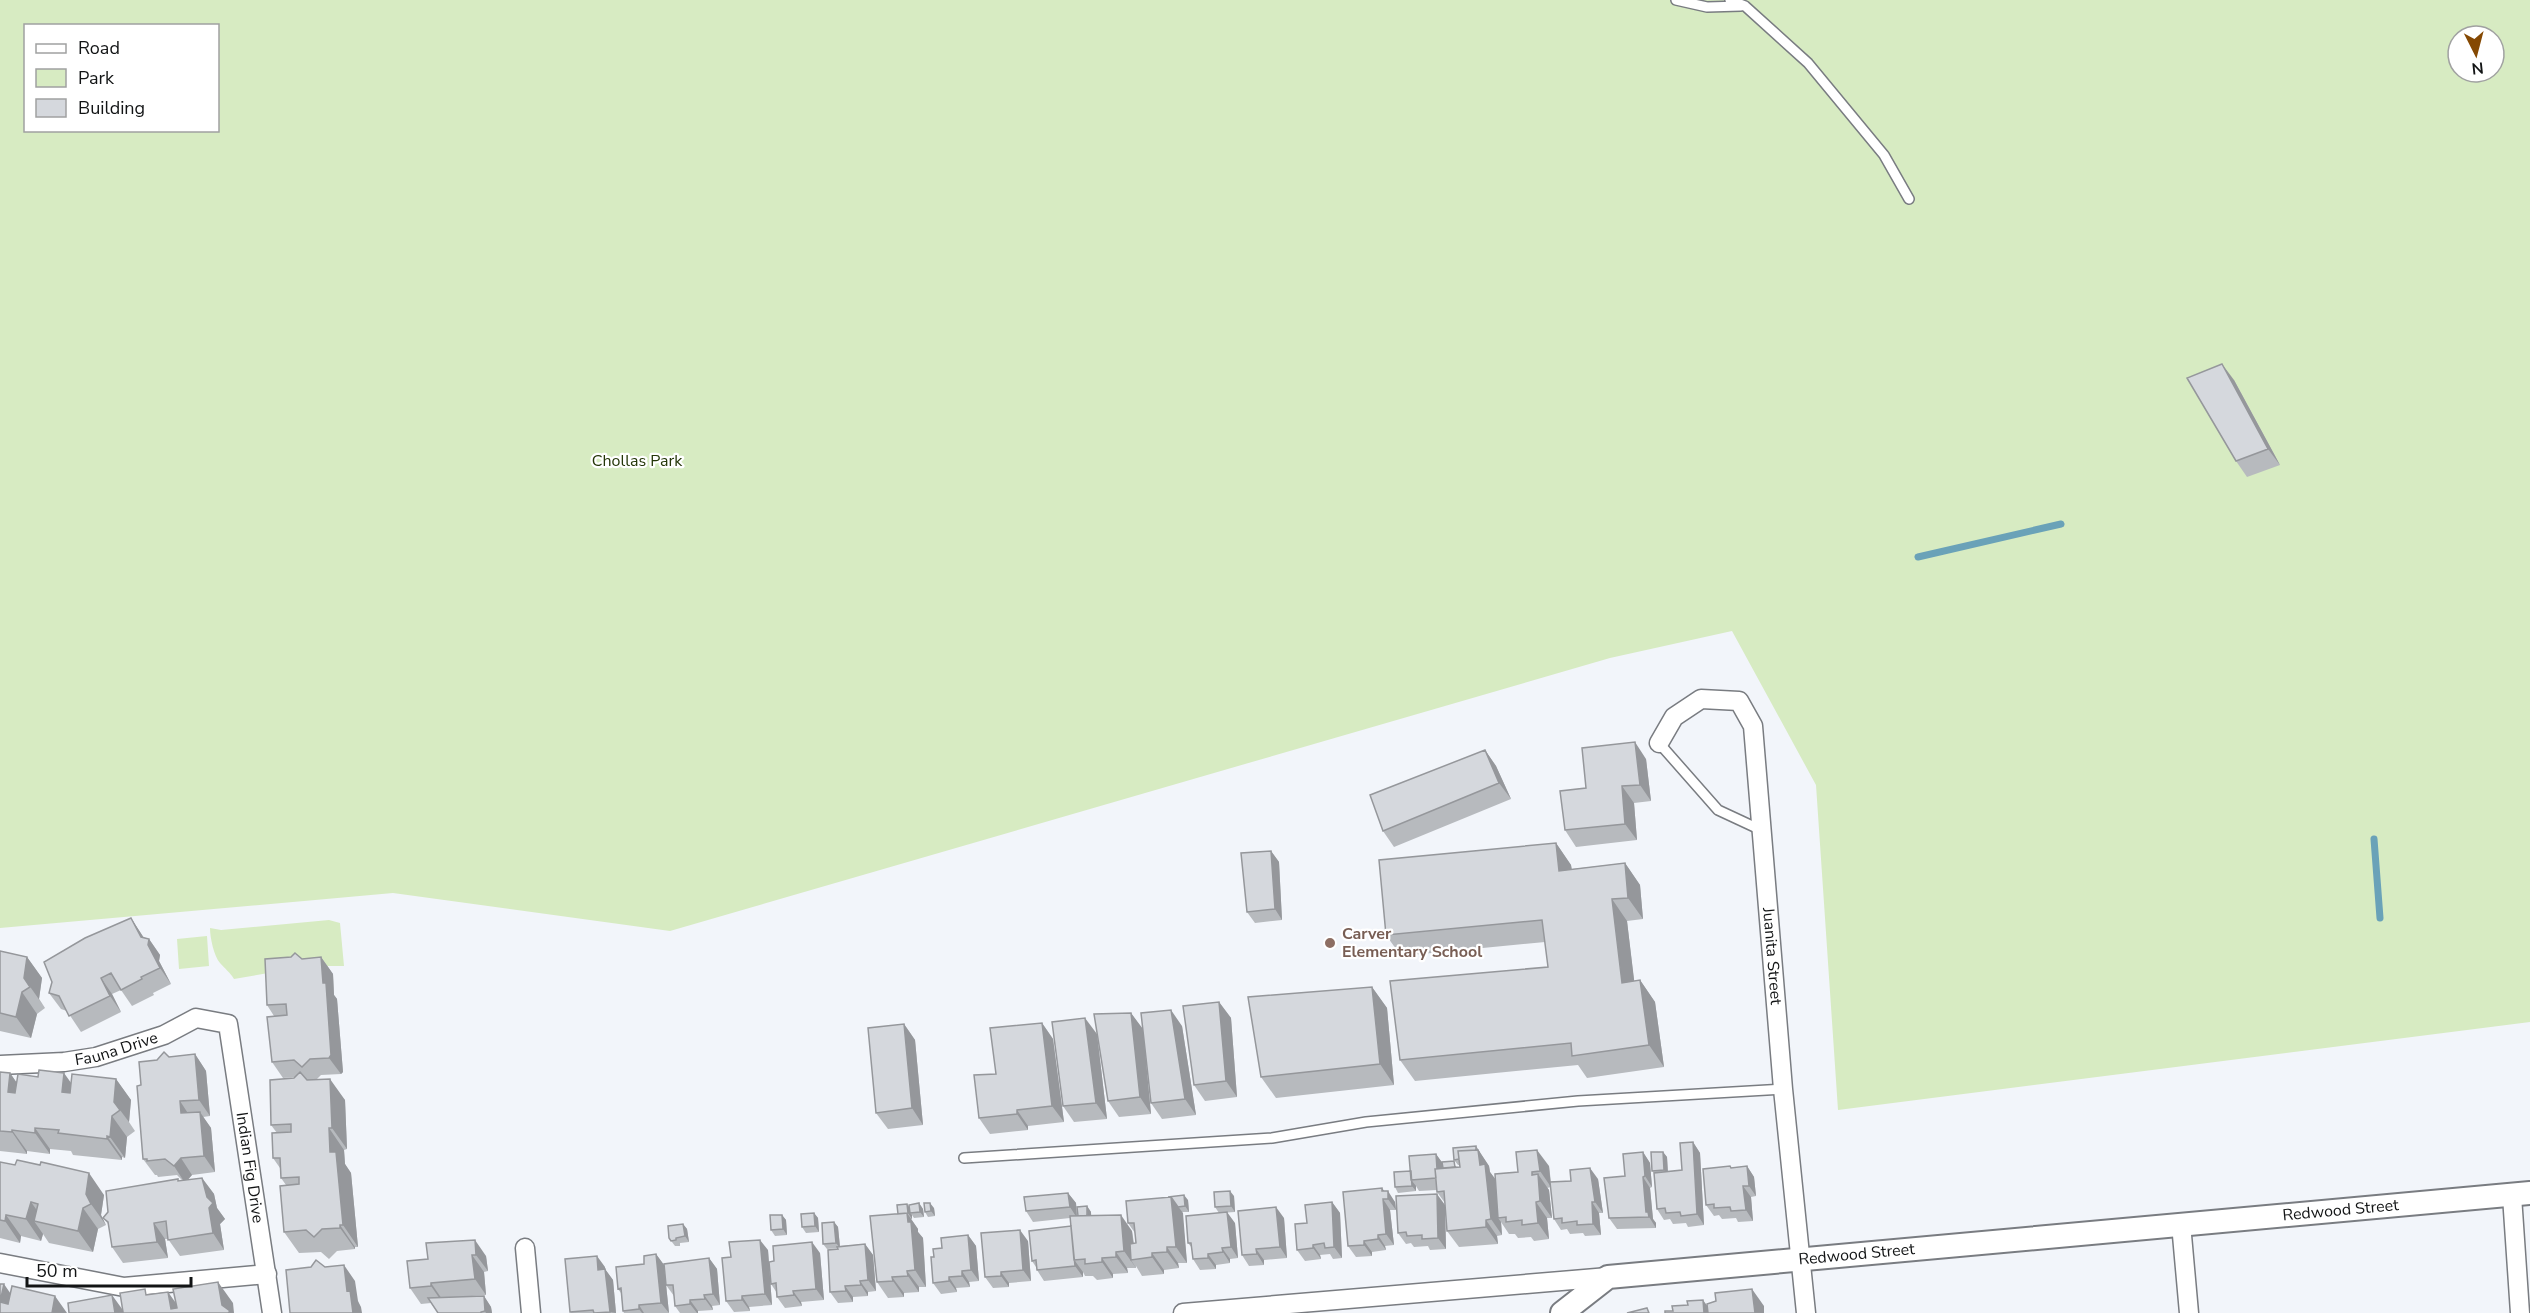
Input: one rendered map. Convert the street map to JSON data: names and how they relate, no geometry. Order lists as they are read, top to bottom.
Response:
{
  "streets": {
    "street": [
      "Juanita Street",
      "Fauna Drive",
      "Indian Fig Drive",
      "Redwood Street"
    ]
  },
  "crossings": [
    ["Juanita Street", "Redwood Street"],
    ["Fauna Drive", "Indian Fig Drive"]
  ],
  "parks": ["Chollas Park"],
  "places": ["Carver Elementary School"],
  "legend": ["Road", "Park", "Building"],
  "scale_bar": "50 m",
  "north": "bottom"
}
